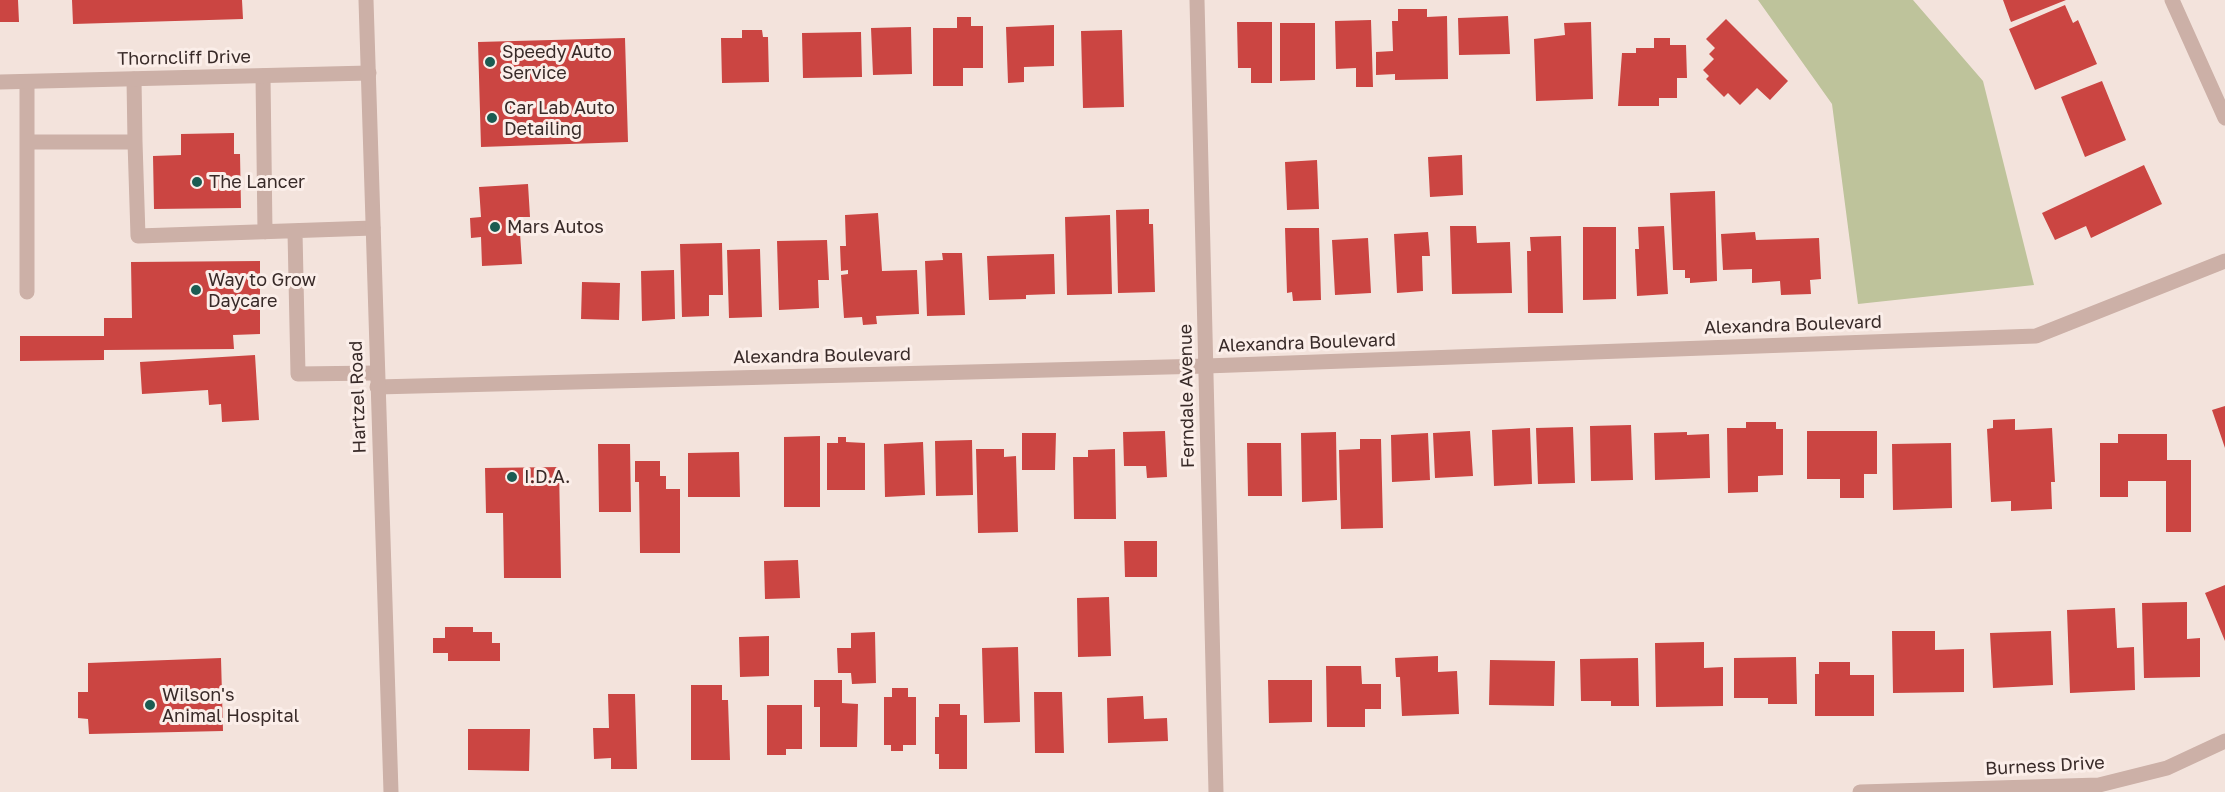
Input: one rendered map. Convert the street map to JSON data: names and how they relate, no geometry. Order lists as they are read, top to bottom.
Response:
{
  "streets": {
    "street": [
      "Thorncliff Drive",
      "Alexandra Boulevard",
      "Ferndale Avenue",
      "Hartzel Road",
      "Burness Drive"
    ]
  },
  "crossings": [
    ["Thorncliff Drive", "Hartzel Road"],
    ["Alexandra Boulevard", "Ferndale Avenue"],
    ["Alexandra Boulevard", "Hartzel Road"]
  ],
  "places": [
    "Speedy Auto Service",
    "Car Lab Auto Detailing",
    "The Lancer",
    "Mars Autos",
    "Way to Grow Daycare",
    "I.D.A.",
    "Wilson's Animal Hospital"
  ]
}
